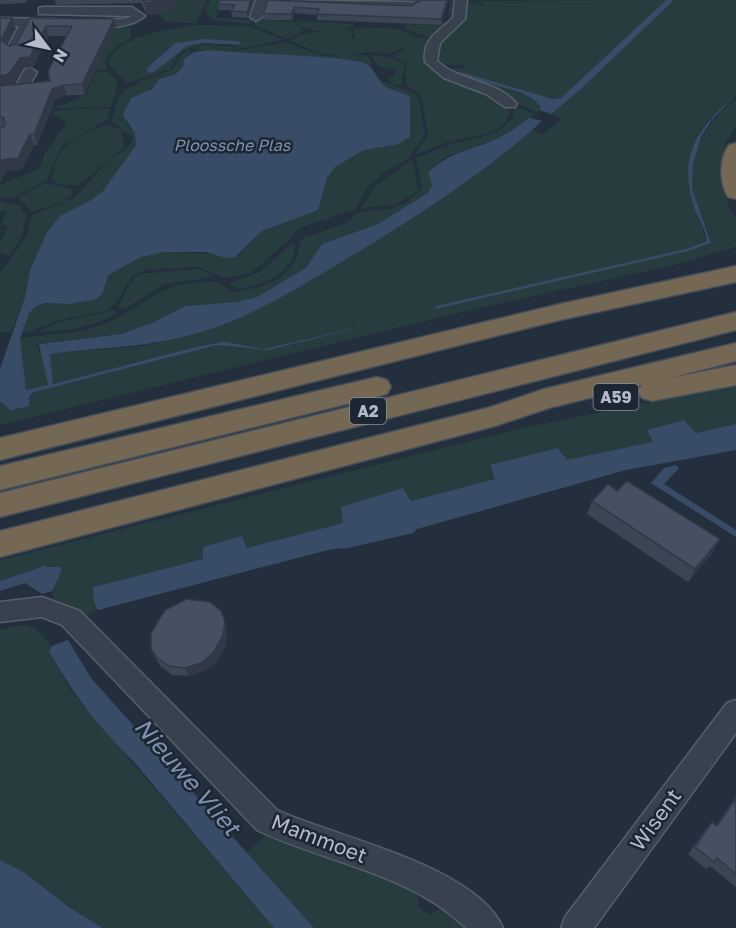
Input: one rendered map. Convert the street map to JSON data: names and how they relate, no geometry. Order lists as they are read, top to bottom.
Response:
{
  "streets": {
    "highway": ["A59", "A2"],
    "street": ["Wisent", "Mammoet"]
  },
  "crossings": [
    ["A59", "A2"]
  ],
  "water": ["Ploossche Plas", "Nieuwe Vliet"],
  "north": "bottom right"
}
